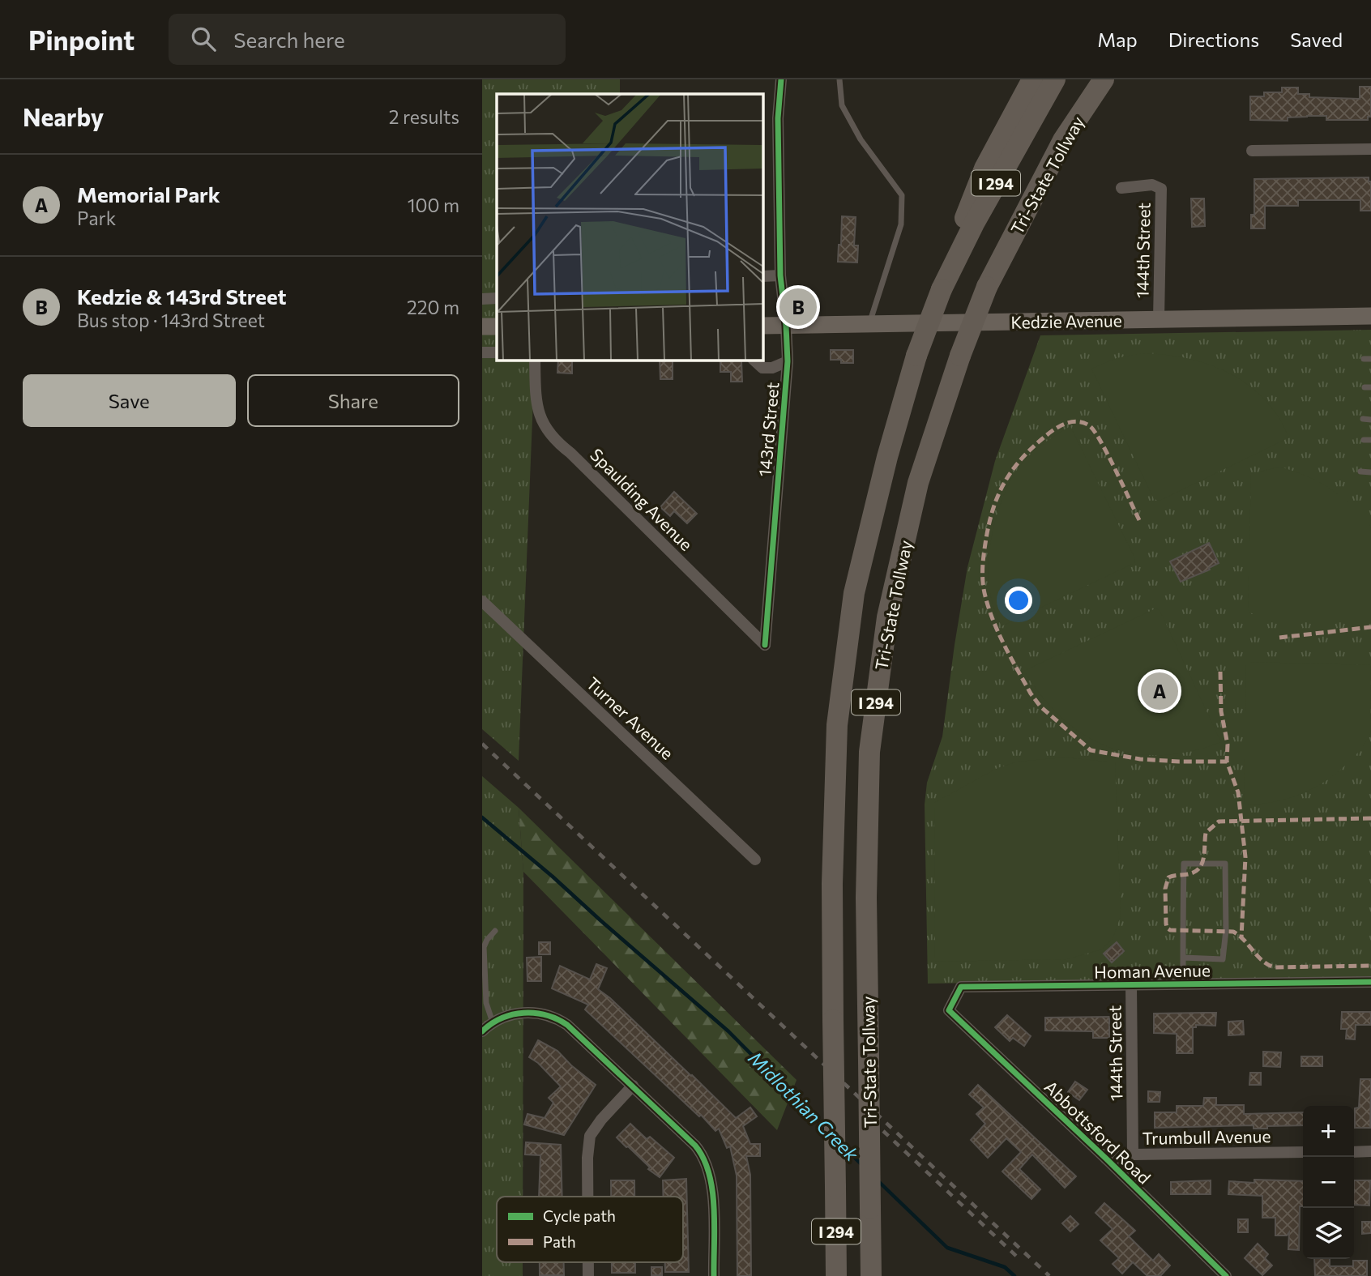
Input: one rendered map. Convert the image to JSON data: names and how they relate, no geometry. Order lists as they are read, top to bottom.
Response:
{
  "streets": {
    "highway": ["Tri-State Tollway", "I 294"],
    "main road": ["Kedzie Avenue"],
    "street": [
      "144th Street",
      "143rd Street",
      "Spaulding Avenue",
      "Turner Avenue",
      "Homan Avenue",
      "Abbottsford Road",
      "Trumbull Avenue"
    ]
  },
  "crossings": [
    ["144th Street", "Kedzie Avenue"],
    ["144th Street", "Homan Avenue"],
    ["144th Street", "Trumbull Avenue"],
    ["Kedzie Avenue", "143rd Street"],
    ["143rd Street", "Spaulding Avenue"],
    ["Homan Avenue", "Abbottsford Road"],
    ["Abbottsford Road", "Trumbull Avenue"]
  ],
  "water": ["Midlothian Creek"],
  "legend": ["Cycle path", "Path"],
  "page": {
    "header": "Pinpoint",
    "search": "Search here",
    "nav": ["Map", "Directions", "Saved"],
    "heading": ["Nearby", "2 results"],
    "list": [
      {
        "mark": "A",
        "name": "Memorial Park",
        "note": "Park",
        "value": "100 m"
      },
      {
        "mark": "B",
        "name": "Kedzie & 143rd Street",
        "note": "Bus stop · 143rd Street",
        "value": "220 m"
      }
    ],
    "pins": ["B", "A"],
    "buttons": ["Save", "Share"],
    "map_buttons": ["+", "−"]
  }
}
